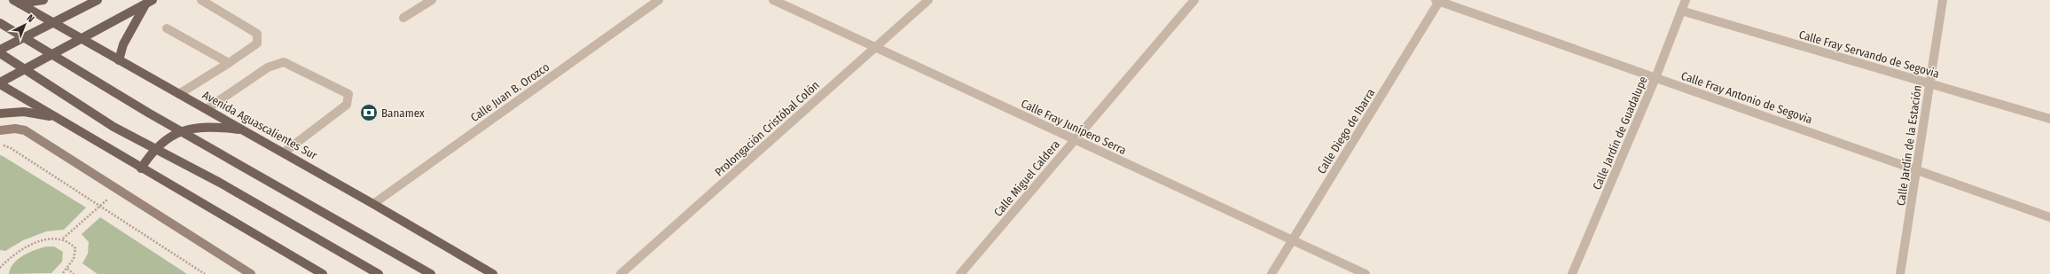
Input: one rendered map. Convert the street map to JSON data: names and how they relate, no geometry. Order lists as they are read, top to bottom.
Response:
{
  "streets": {
    "main road": ["Avenida Aguascalientes Sur"],
    "street": [
      "Calle Fray Servando de Segovia",
      "Calle Juan B. Orozco",
      "Calle Fray Antonio de Segovia",
      "Calle Fray Junípero Serra",
      "Prolongación Cristóbal Colón",
      "Calle Diego de Ibarra",
      "Calle Jardín de Guadalupe",
      "Calle Jardín de la Estación",
      "Calle Miguel Caldera"
    ]
  },
  "crossings": [
    ["Calle Fray Servando de Segovia", "Calle Jardín de Guadalupe"],
    ["Calle Fray Servando de Segovia", "Calle Jardín de la Estación"],
    ["Calle Juan B. Orozco", "Avenida Aguascalientes Sur"],
    ["Calle Fray Antonio de Segovia", "Calle Diego de Ibarra"],
    ["Calle Fray Antonio de Segovia", "Calle Jardín de Guadalupe"],
    ["Calle Fray Antonio de Segovia", "Calle Jardín de la Estación"],
    ["Calle Fray Junípero Serra", "Prolongación Cristóbal Colón"],
    ["Calle Fray Junípero Serra", "Calle Diego de Ibarra"],
    ["Calle Fray Junípero Serra", "Calle Miguel Caldera"]
  ],
  "places": {
    "bank": ["Banamex"]
  },
  "north": "top right"
}
